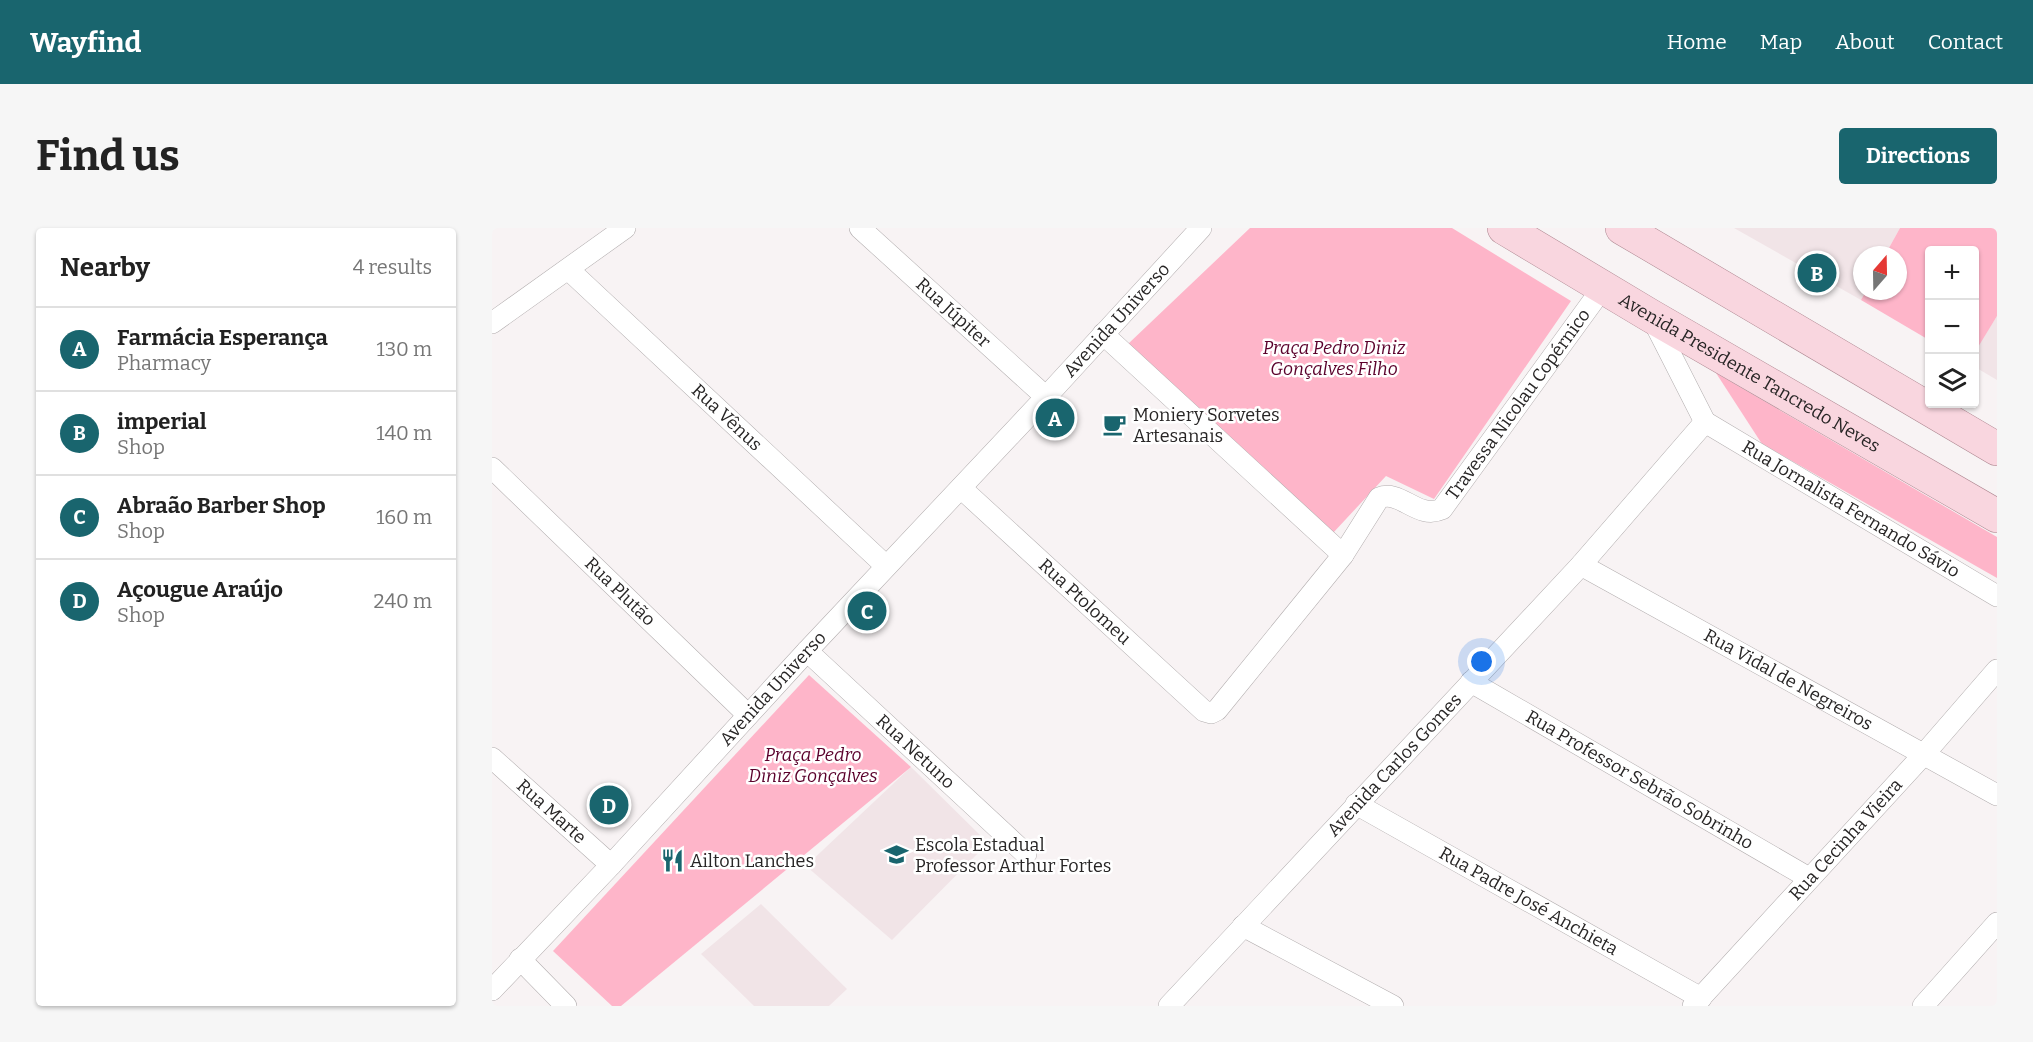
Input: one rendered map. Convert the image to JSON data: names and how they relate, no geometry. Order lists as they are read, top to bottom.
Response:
{
  "streets": {
    "main road": ["Avenida Presidente Tancredo Neves"],
    "street": [
      "Rua Júpiter",
      "Avenida Universo",
      "Travessa Nicolau Copérnico",
      "Rua Vênus",
      "Rua Jornalista Fernando Sávio",
      "Rua Plutão",
      "Rua Ptolomeu",
      "Rua Vidal de Negreiros",
      "Rua Netuno",
      "Avenida Carlos Gomes",
      "Rua Professor Sebrão Sobrinho",
      "Rua Marte",
      "Rua Cecinha Vieira",
      "Rua Padre José Anchieta"
    ]
  },
  "crossings": [
    ["Rua Júpiter", "Avenida Universo"],
    ["Avenida Universo", "Rua Vênus"],
    ["Avenida Universo", "Rua Plutão"],
    ["Avenida Universo", "Rua Ptolomeu"],
    ["Avenida Universo", "Rua Netuno"],
    ["Avenida Universo", "Rua Marte"],
    ["Avenida Presidente Tancredo Neves", "Travessa Nicolau Copérnico"],
    ["Travessa Nicolau Copérnico", "Rua Ptolomeu"],
    ["Rua Jornalista Fernando Sávio", "Avenida Carlos Gomes"],
    ["Rua Vidal de Negreiros", "Avenida Carlos Gomes"],
    ["Rua Vidal de Negreiros", "Rua Cecinha Vieira"],
    ["Avenida Carlos Gomes", "Rua Professor Sebrão Sobrinho"],
    ["Avenida Carlos Gomes", "Rua Padre José Anchieta"],
    ["Rua Professor Sebrão Sobrinho", "Rua Cecinha Vieira"],
    ["Rua Cecinha Vieira", "Rua Padre José Anchieta"]
  ],
  "parks": ["Praça Pedro Diniz Gonçalves Filho", "Praça Pedro Diniz Gonçalves"],
  "places": {
    "cafe": ["Moniery Sorvetes Artesanais"],
    "school or university": ["Escola Estadual Professor Arthur Fortes"],
    "restaurant": ["Ailton Lanches"]
  },
  "north": "top",
  "page": {
    "header": "Wayfind",
    "nav": [
      "Home",
      "Map",
      "About",
      "Contact"
    ],
    "buttons": "Directions",
    "title": "Find us",
    "heading": ["Nearby", "4 results"],
    "map_buttons": ["+", "−"],
    "pins": [
      "B",
      "A",
      "C",
      "D"
    ],
    "list": [
      {
        "mark": "A",
        "name": "Farmácia Esperança",
        "note": "Pharmacy",
        "value": "130 m"
      },
      {
        "mark": "B",
        "name": "imperial",
        "note": "Shop",
        "value": "140 m"
      },
      {
        "mark": "C",
        "name": "Abraão Barber Shop",
        "note": "Shop",
        "value": "160 m"
      },
      {
        "mark": "D",
        "name": "Açougue Araújo",
        "note": "Shop",
        "value": "240 m"
      }
    ]
  }
}
